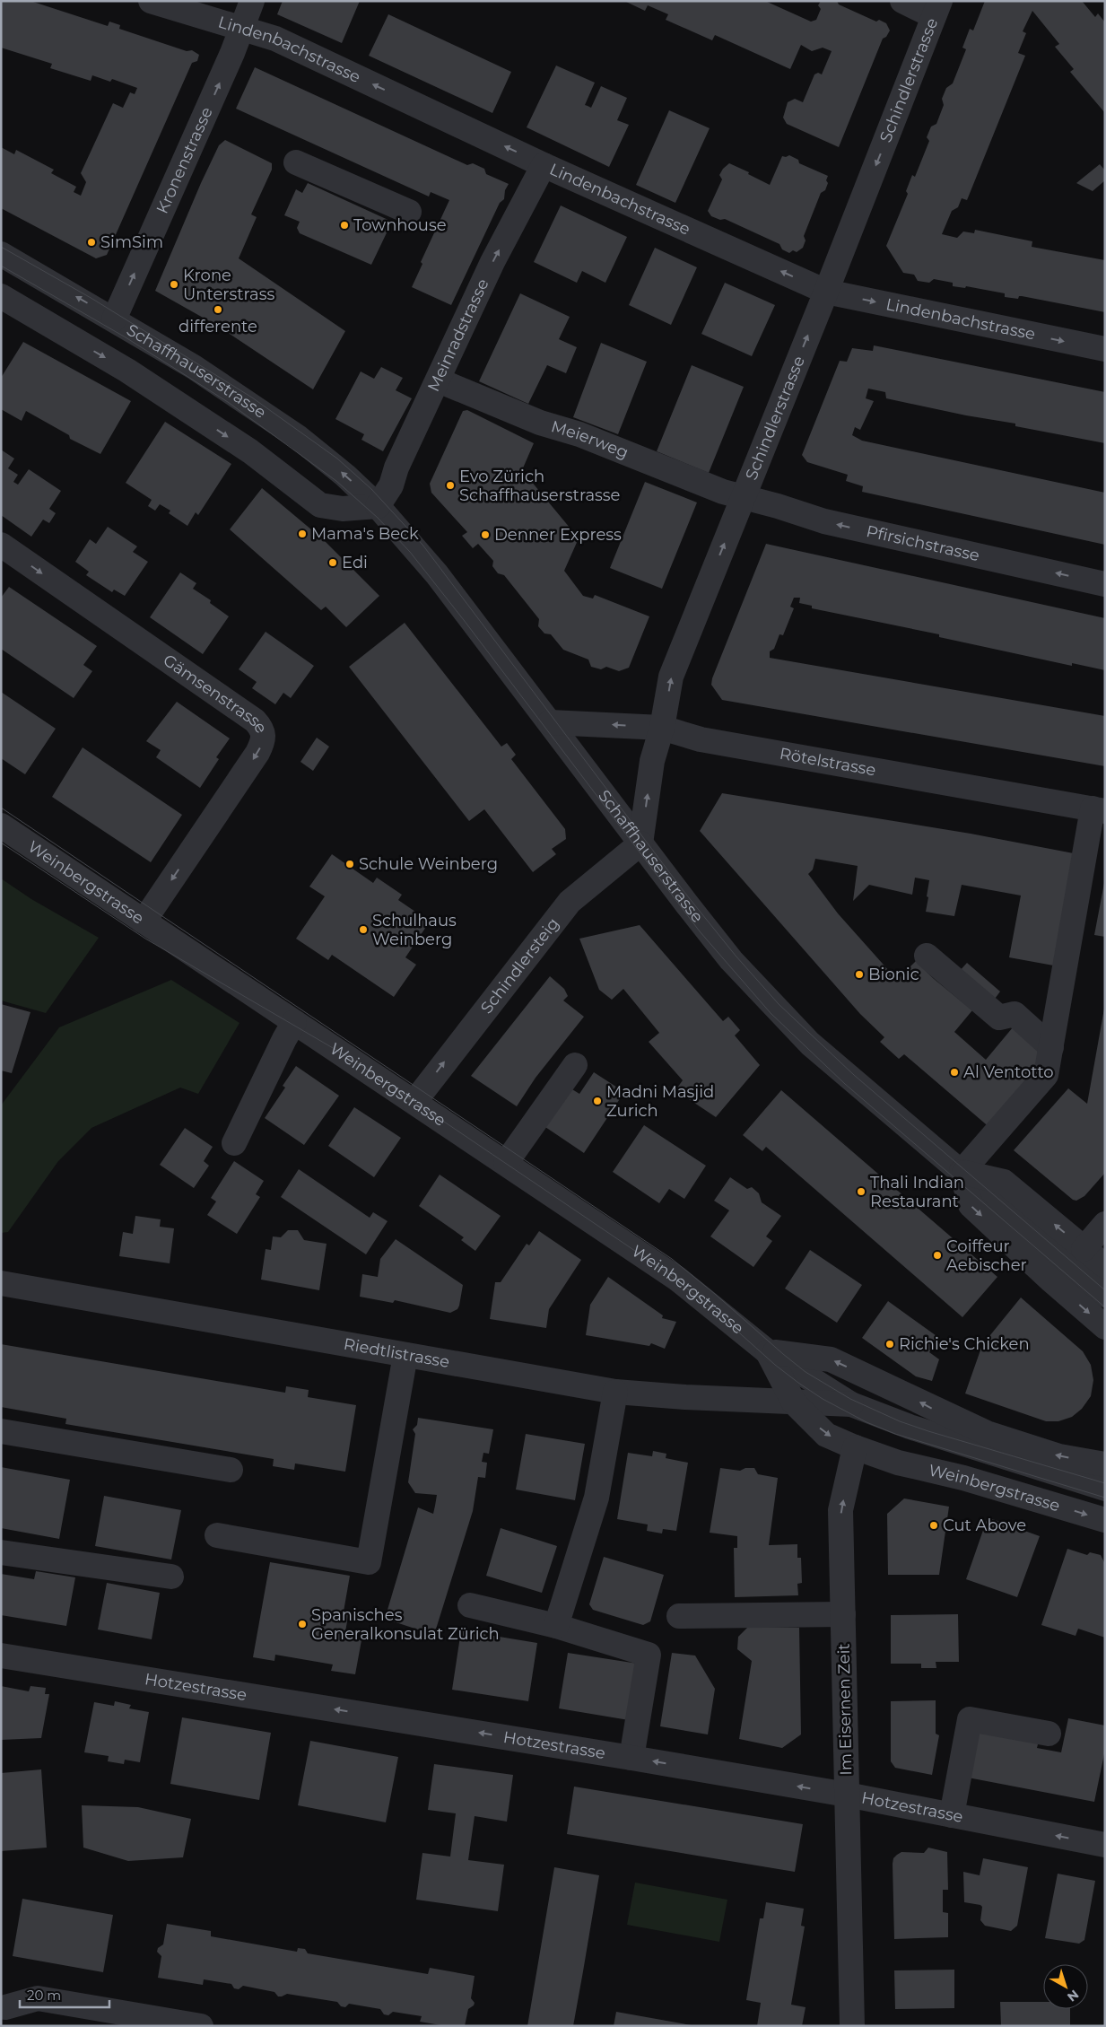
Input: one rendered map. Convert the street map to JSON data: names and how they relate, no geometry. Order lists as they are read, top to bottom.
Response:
{
  "streets": {
    "street": [
      "Lindenbachstrasse",
      "Schindlerstrasse",
      "Kronenstrasse",
      "Meinradstrasse",
      "Schaffhauserstrasse",
      "Meierweg",
      "Pfirsichstrasse",
      "Gämsenstrasse",
      "Rötelstrasse",
      "Weinbergstrasse",
      "Schindlersteig",
      "Riedtlistrasse",
      "Hotzestrasse",
      "Im Eisernen Zeit"
    ]
  },
  "crossings": [
    ["Lindenbachstrasse", "Schindlerstrasse"],
    ["Lindenbachstrasse", "Kronenstrasse"],
    ["Lindenbachstrasse", "Meinradstrasse"],
    ["Schindlerstrasse", "Schaffhauserstrasse"],
    ["Schindlerstrasse", "Meierweg"],
    ["Schindlerstrasse", "Pfirsichstrasse"],
    ["Schindlerstrasse", "Rötelstrasse"],
    ["Schindlerstrasse", "Schindlersteig"],
    ["Kronenstrasse", "Schaffhauserstrasse"],
    ["Meinradstrasse", "Schaffhauserstrasse"],
    ["Meinradstrasse", "Meierweg"],
    ["Schaffhauserstrasse", "Rötelstrasse"],
    ["Schaffhauserstrasse", "Schindlersteig"],
    ["Meierweg", "Pfirsichstrasse"],
    ["Gämsenstrasse", "Weinbergstrasse"],
    ["Weinbergstrasse", "Schindlersteig"],
    ["Weinbergstrasse", "Riedtlistrasse"],
    ["Weinbergstrasse", "Im Eisernen Zeit"],
    ["Hotzestrasse", "Im Eisernen Zeit"]
  ],
  "one_way": ["Kronenstrasse", "Meinradstrasse", "Pfirsichstrasse"],
  "places": [
    "Townhouse",
    "SimSim",
    "Krone Unterstrass",
    "differente",
    "Evo Zürich Schaffhauserstrasse",
    "Mama's Beck",
    "Denner Express",
    "Edi",
    "Schule Weinberg",
    "Schulhaus Weinberg",
    "Bionic",
    "Al Ventotto",
    "Madni Masjid Zurich",
    "Thali Indian Restaurant",
    "Coiffeur Aebischer",
    "Richie's Chicken",
    "Cut Above",
    "Spanisches Generalkonsulat Zürich"
  ],
  "scale_bar": "20 m",
  "north": "bottom right"
}
